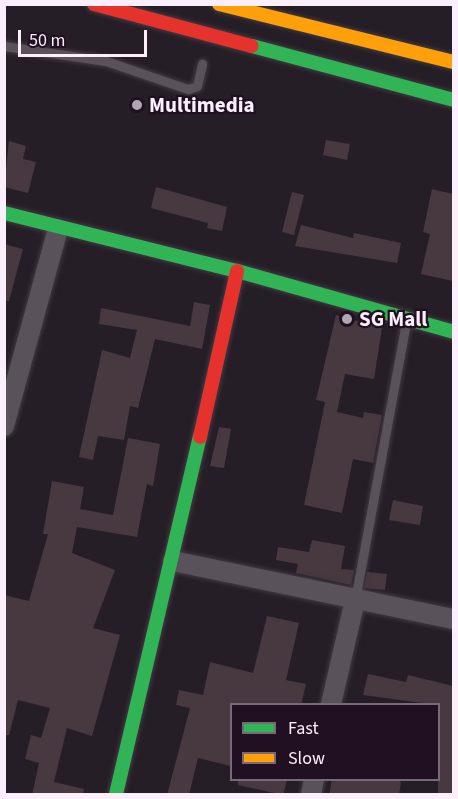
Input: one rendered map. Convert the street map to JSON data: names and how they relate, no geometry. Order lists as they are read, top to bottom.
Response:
{
  "places": ["Multimedia", "SG Mall"],
  "legend": ["Fast", "Slow"],
  "scale_bar": "50 m"
}
